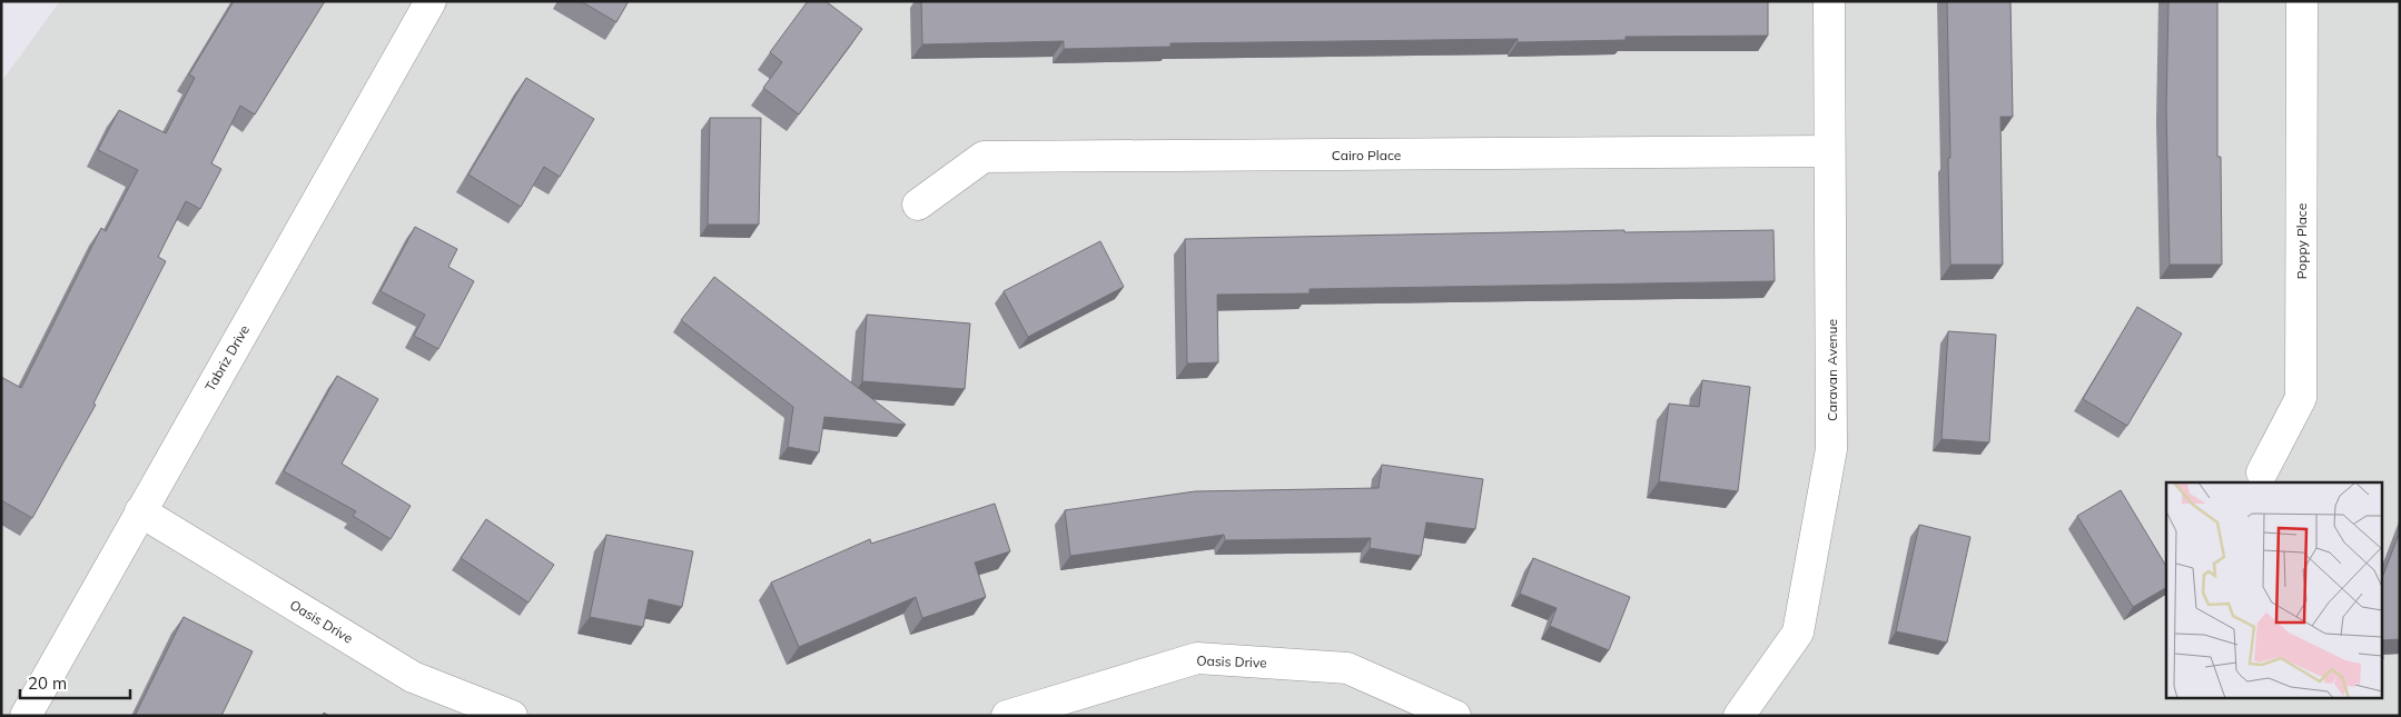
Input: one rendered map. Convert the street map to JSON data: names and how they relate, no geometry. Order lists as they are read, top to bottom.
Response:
{
  "streets": {
    "street": [
      "Cairo Place",
      "Poppy Place",
      "Tabriz Drive",
      "Caravan Avenue",
      "Oasis Drive"
    ]
  },
  "crossings": [
    ["Cairo Place", "Caravan Avenue"],
    ["Tabriz Drive", "Oasis Drive"]
  ],
  "scale_bar": "20 m"
}
